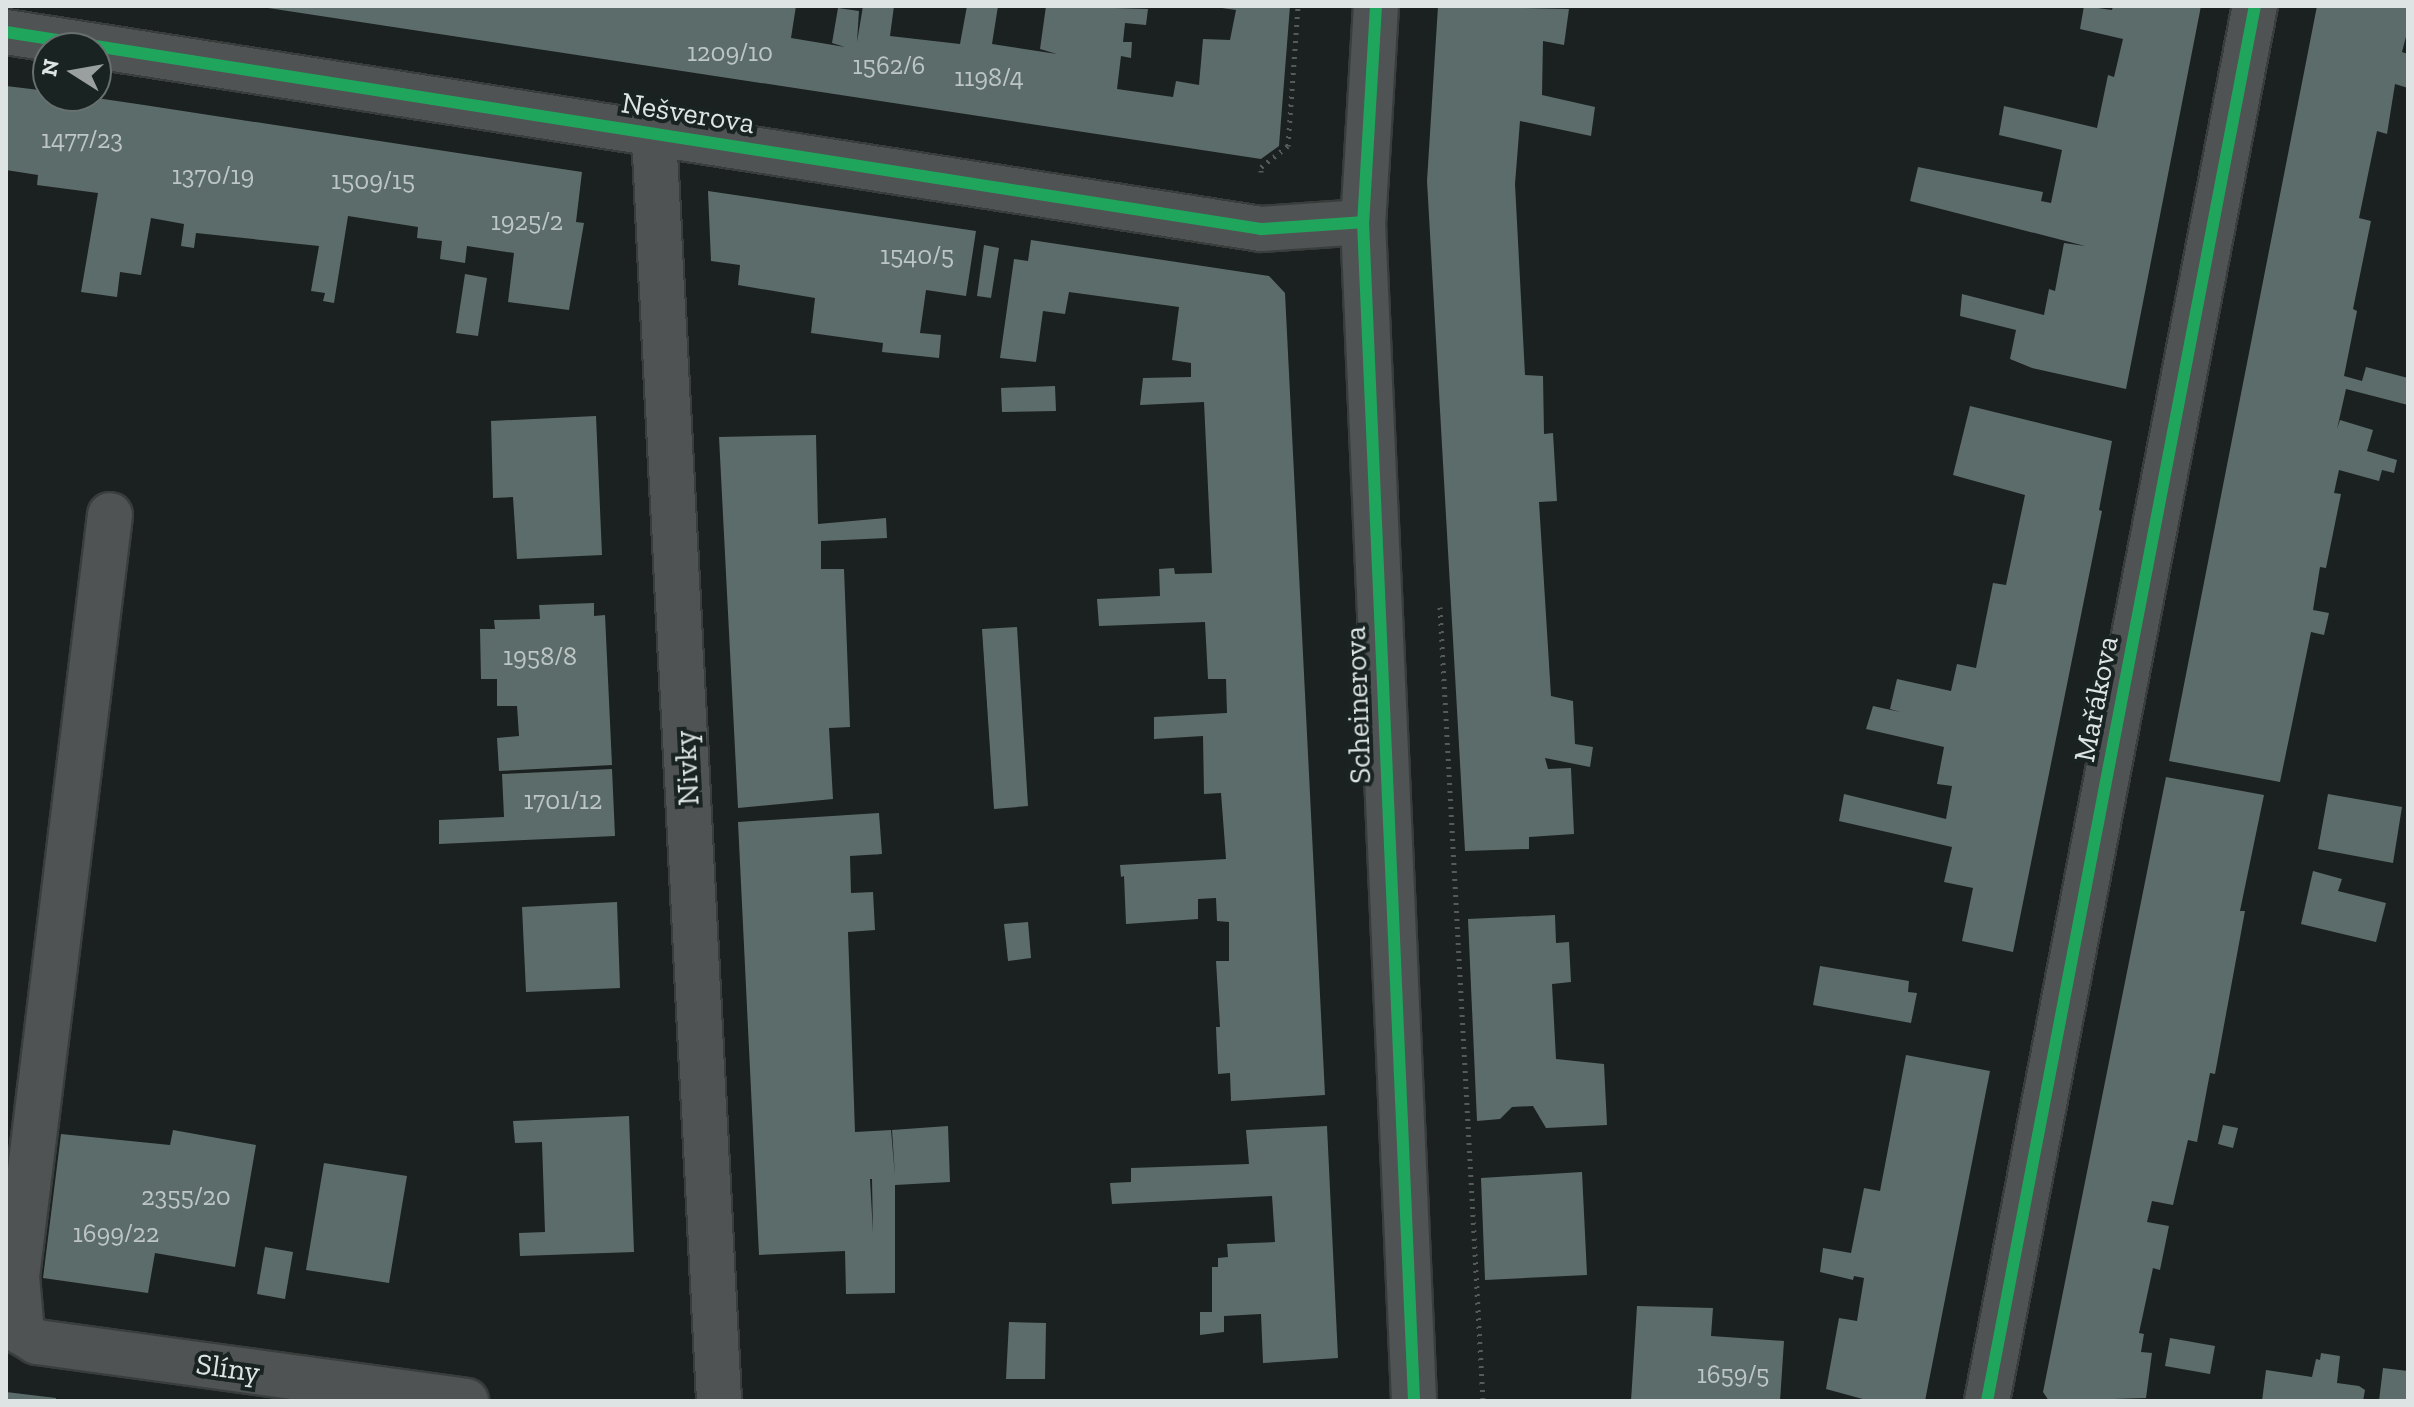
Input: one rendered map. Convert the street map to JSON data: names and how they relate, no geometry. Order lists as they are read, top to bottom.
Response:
{
  "streets": {
    "street": [
      "Nešverova",
      "Mařákova",
      "Scheinerova",
      "Nivky",
      "Slíny"
    ]
  },
  "crossings": [
    ["Nešverova", "Scheinerova"],
    ["Nešverova", "Nivky"]
  ],
  "house_numbers": [
    "1209/10",
    "1562/6",
    "1198/4",
    "1477/23",
    "1370/19",
    "1509/15",
    "1925/2",
    "1540/5",
    "1958/8",
    "1701/12",
    "2355/20",
    "1699/22",
    "1659/5"
  ],
  "north": "left"
}
